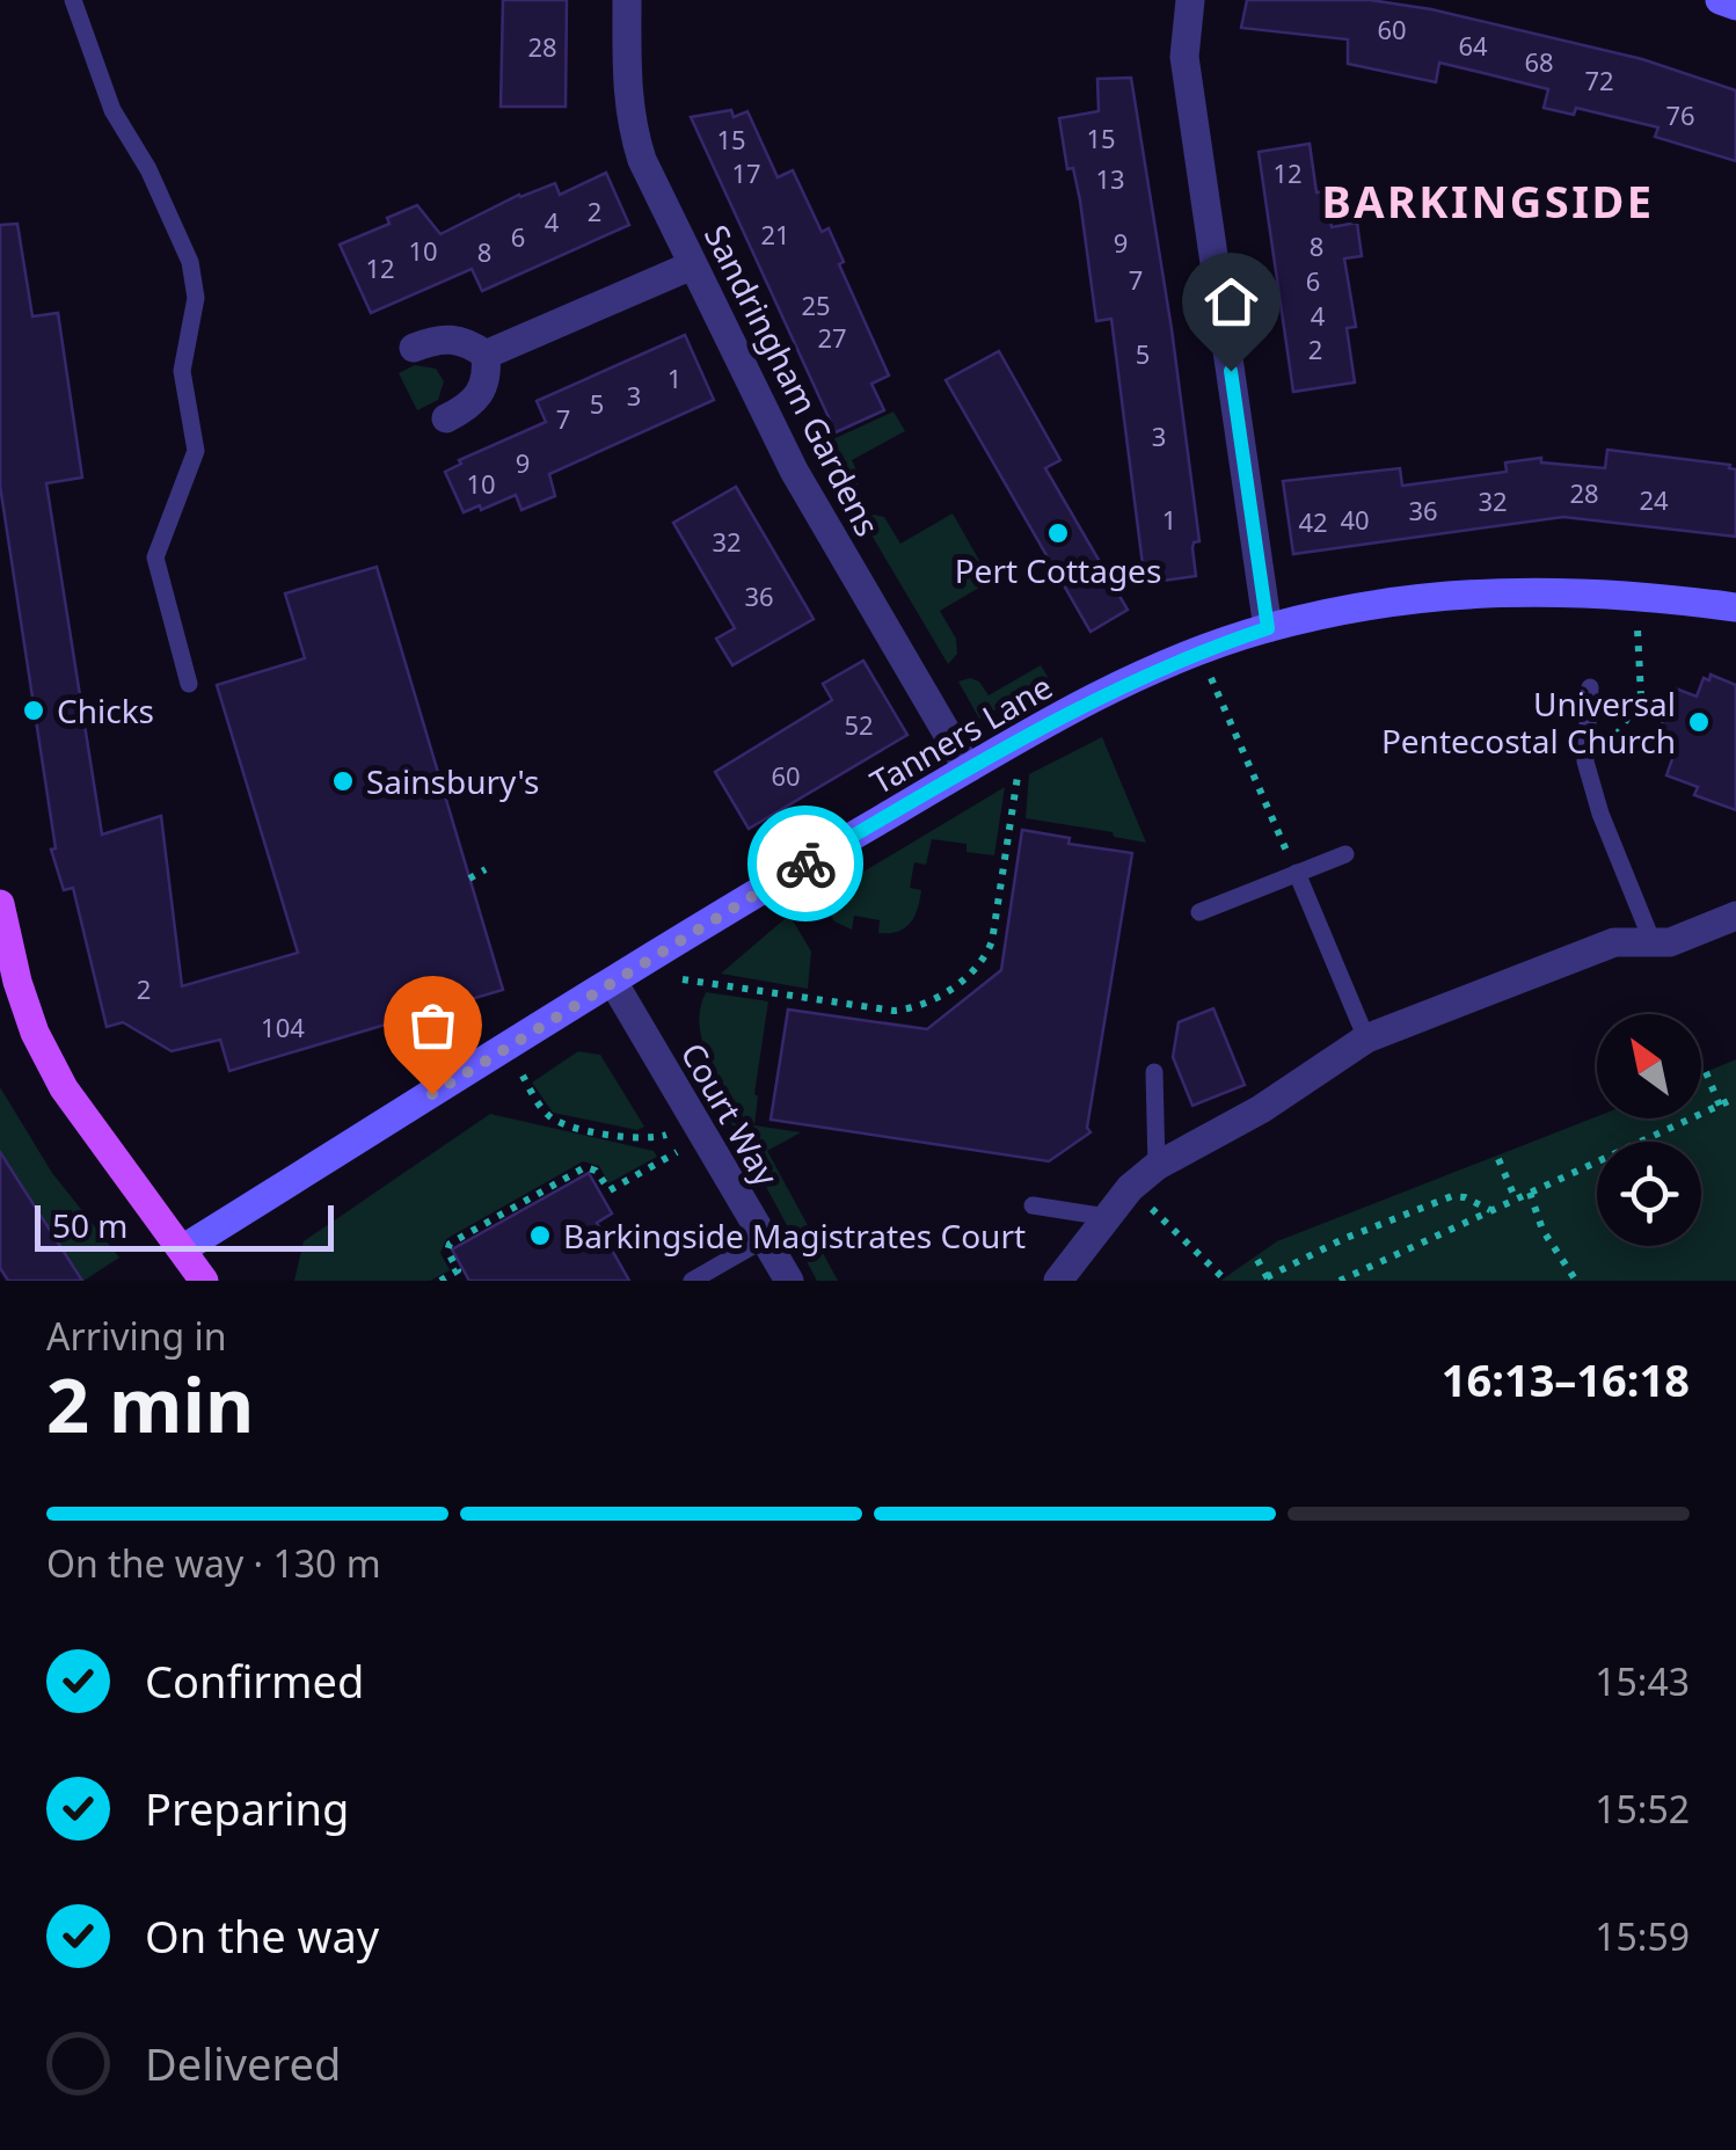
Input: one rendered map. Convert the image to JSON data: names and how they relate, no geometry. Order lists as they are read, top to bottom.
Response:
{
  "streets": {
    "street": ["Sandringham Gardens", "Tanners Lane", "Court Way"]
  },
  "crossings": [
    ["Sandringham Gardens", "Tanners Lane"],
    ["Tanners Lane", "Court Way"]
  ],
  "districts": ["BARKINGSIDE"],
  "places": [
    "Pert Cottages",
    "Chicks",
    "Universal Pentecostal Church",
    "Sainsbury's",
    "Barkingside Magistrates Court"
  ],
  "house_numbers": [
    "60",
    "64",
    "28",
    "68",
    "72",
    "76",
    "15",
    "15",
    "17",
    "12",
    "13",
    "2",
    "4",
    "21",
    "6",
    "9",
    "8",
    "10",
    "8",
    "12",
    "7",
    "6",
    "25",
    "4",
    "27",
    "2",
    "5",
    "1",
    "3",
    "5",
    "7",
    "3",
    "9",
    "10",
    "28",
    "24",
    "32",
    "36",
    "1",
    "40",
    "42",
    "32",
    "36",
    "52",
    "60",
    "2",
    "104"
  ],
  "scale_bar": "50 m",
  "north": "top left",
  "page": {
    "scale": "50 m",
    "heading": ["2 min", "Arriving in", "16:13–16:18"],
    "bar": "On the way · 130 m",
    "list": [
      ["Confirmed", "15:43"],
      ["Preparing", "15:52"],
      ["On the way", "15:59"],
      "Delivered"
    ]
  }
}
